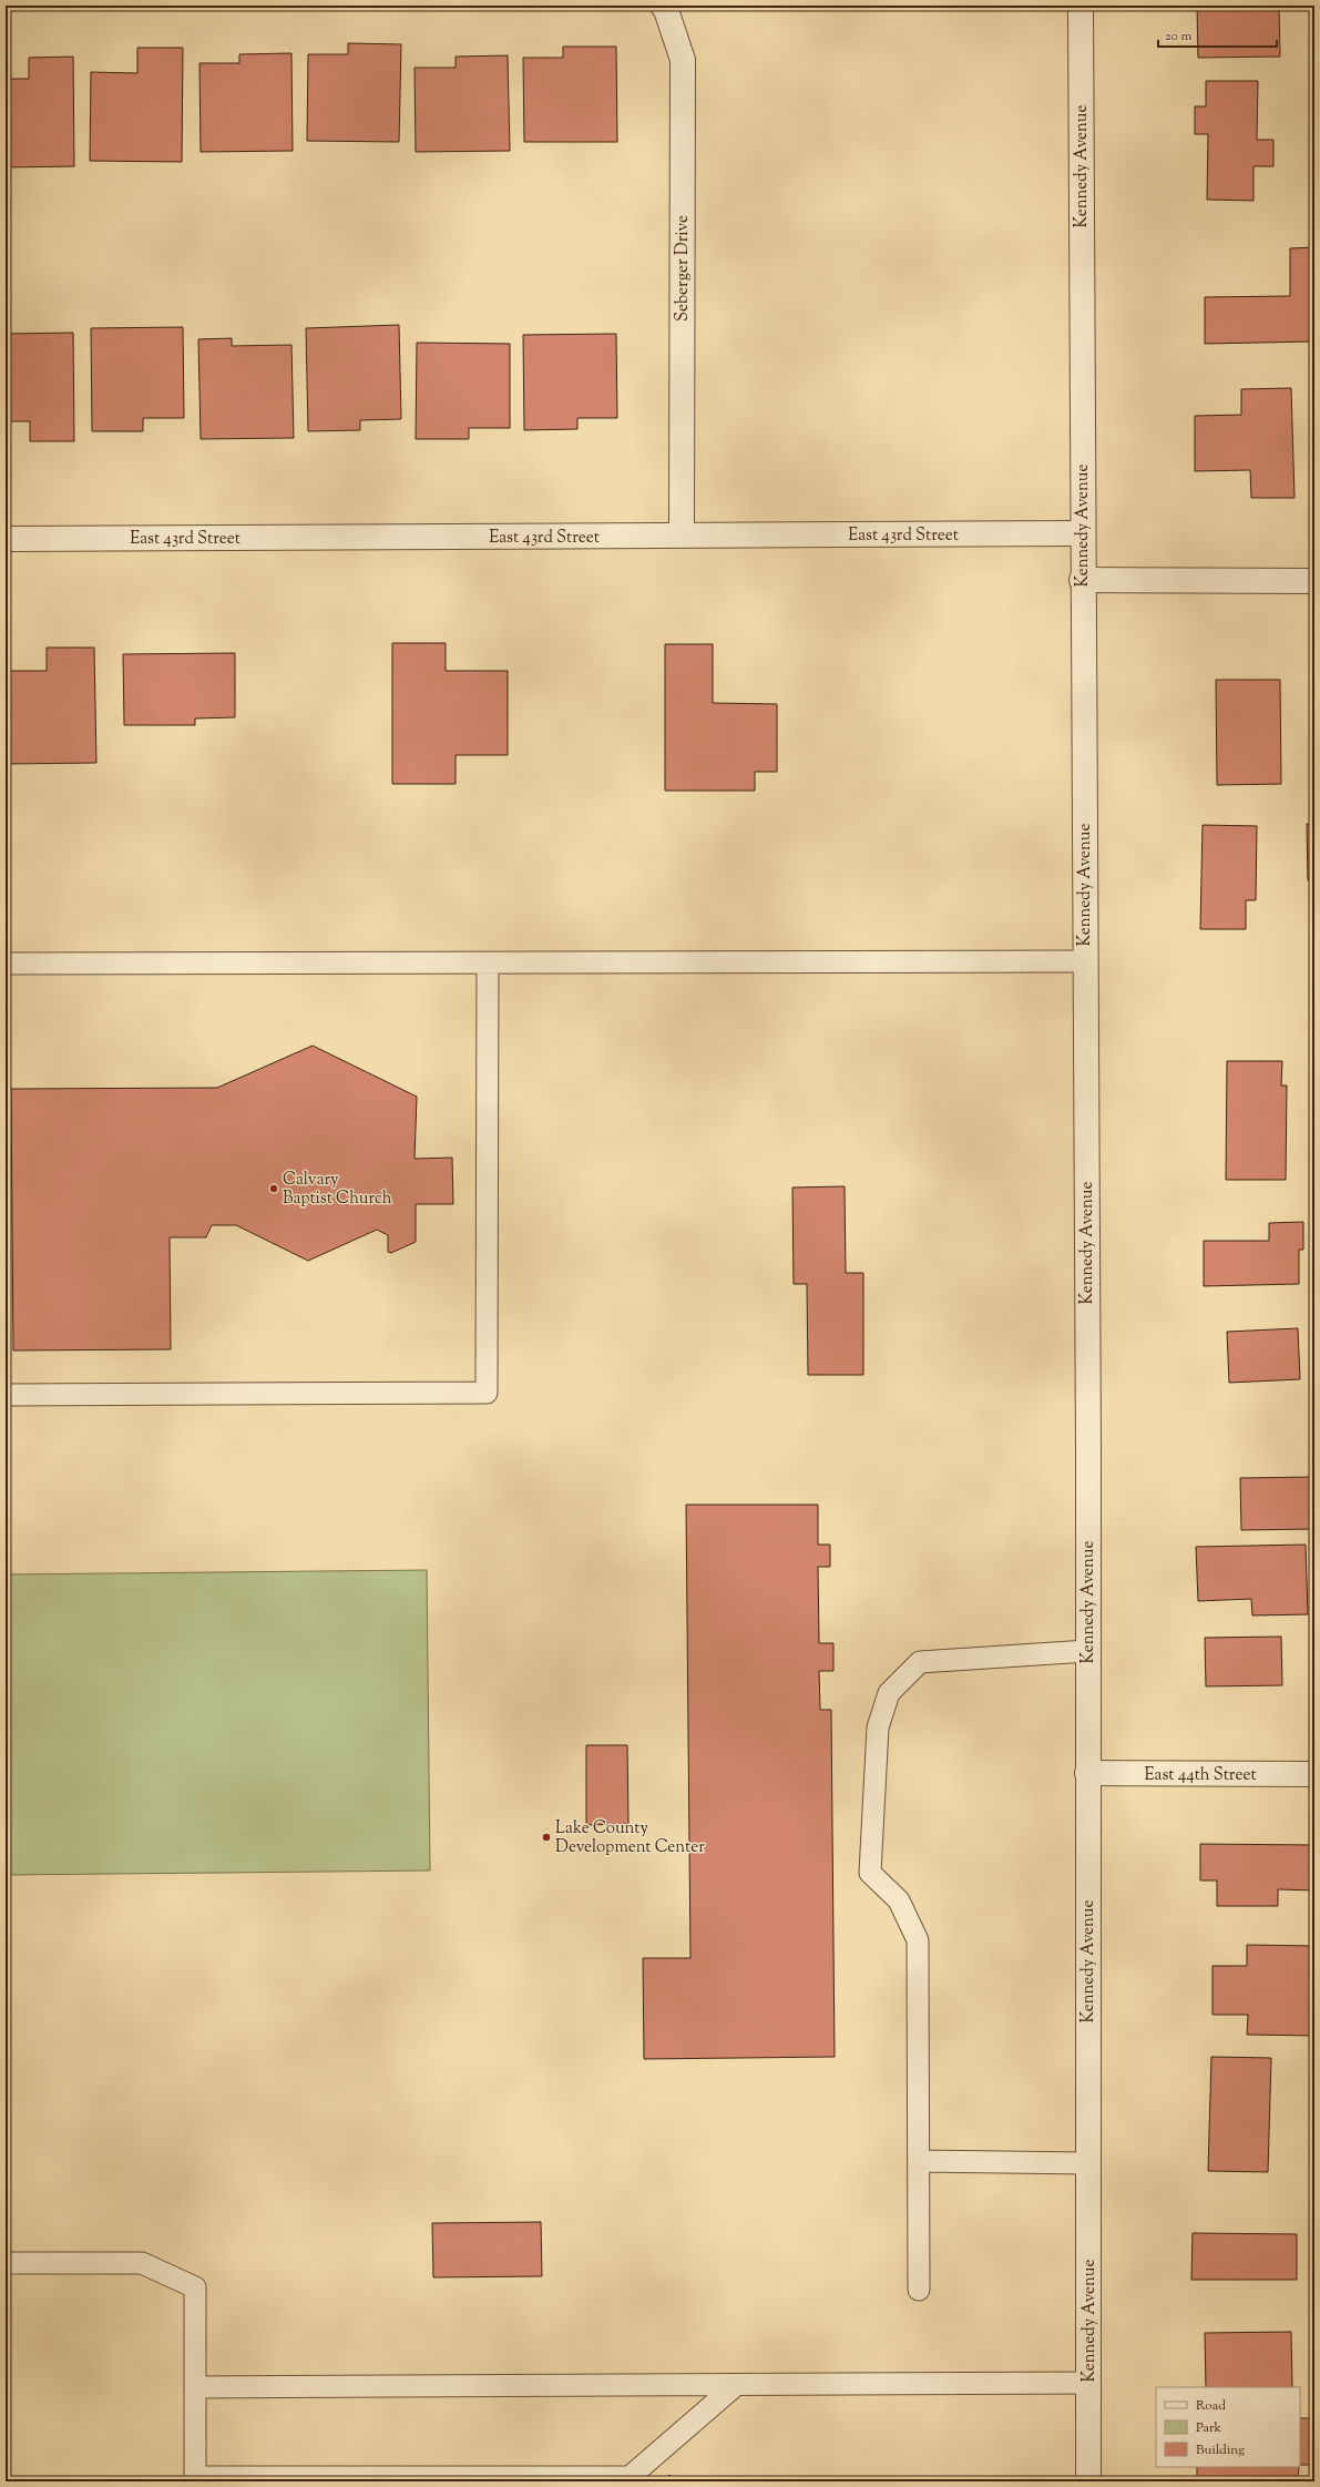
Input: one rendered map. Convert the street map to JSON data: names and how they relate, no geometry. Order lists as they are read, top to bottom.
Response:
{
  "streets": {
    "street": [
      "Kennedy Avenue",
      "Seberger Drive",
      "East 43rd Street",
      "East 44th Street"
    ]
  },
  "crossings": [
    ["Kennedy Avenue", "East 43rd Street"],
    ["Kennedy Avenue", "East 44th Street"],
    ["Seberger Drive", "East 43rd Street"]
  ],
  "places": ["Calvary Baptist Church", "Lake County Development Center"],
  "legend": ["Road", "Park", "Building"],
  "scale_bar": "20 m"
}
